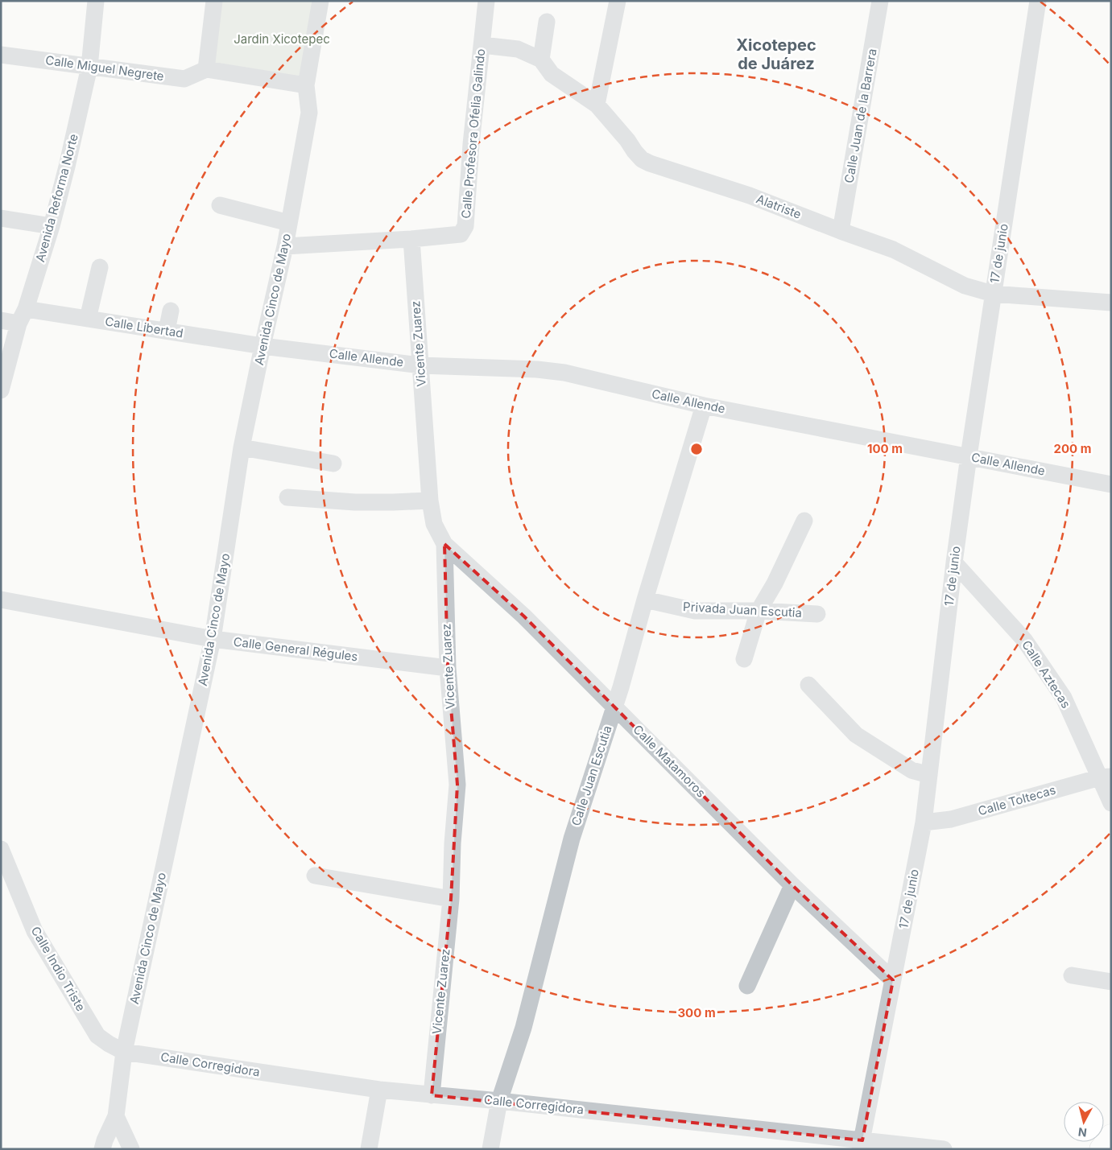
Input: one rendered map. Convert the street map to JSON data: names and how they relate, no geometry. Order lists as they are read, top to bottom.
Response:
{
  "streets": {
    "street": [
      "Calle Miguel Negrete",
      "Calle Juan de la Barrera",
      "Calle Profesora Ofelia Galindo",
      "Avenida Reforma Norte",
      "Alatriste",
      "17 de junio",
      "Avenida Cinco de Mayo",
      "Calle Libertad",
      "Vicente Zuarez",
      "Calle Allende",
      "Privada Juan Escutia",
      "Calle General Régules",
      "Calle Aztecas",
      "Calle Matamoros",
      "Calle Juan Escutia",
      "Calle Toltecas",
      "Calle Indio Triste",
      "Calle Corregidora"
    ]
  },
  "crossings": [
    ["Calle Miguel Negrete", "Avenida Reforma Norte"],
    ["Calle Juan de la Barrera", "Alatriste"],
    ["Calle Profesora Ofelia Galindo", "Alatriste"],
    ["Calle Profesora Ofelia Galindo", "Avenida Cinco de Mayo"],
    ["Calle Profesora Ofelia Galindo", "Vicente Zuarez"],
    ["Avenida Reforma Norte", "Calle Libertad"],
    ["Alatriste", "17 de junio"],
    ["17 de junio", "Calle Allende"],
    ["17 de junio", "Calle Aztecas"],
    ["17 de junio", "Calle Matamoros"],
    ["17 de junio", "Calle Toltecas"],
    ["17 de junio", "Calle Corregidora"],
    ["Avenida Cinco de Mayo", "Calle Libertad"],
    ["Avenida Cinco de Mayo", "Calle Allende"],
    ["Avenida Cinco de Mayo", "Calle General Régules"],
    ["Avenida Cinco de Mayo", "Calle Indio Triste"],
    ["Avenida Cinco de Mayo", "Calle Corregidora"],
    ["Calle Libertad", "Calle Allende"],
    ["Vicente Zuarez", "Calle Allende"],
    ["Vicente Zuarez", "Calle General Régules"],
    ["Vicente Zuarez", "Calle Matamoros"],
    ["Vicente Zuarez", "Calle Corregidora"],
    ["Calle Allende", "Calle Juan Escutia"],
    ["Privada Juan Escutia", "Calle Juan Escutia"],
    ["Calle Aztecas", "Calle Toltecas"],
    ["Calle Matamoros", "Calle Juan Escutia"],
    ["Calle Juan Escutia", "Calle Corregidora"],
    ["Calle Indio Triste", "Calle Corregidora"]
  ],
  "districts": ["Xicotepec de Juárez"],
  "parks": ["Jardin Xicotepec"],
  "north": "bottom",
  "rings": ["100 m", "200 m", "300 m"]
}
